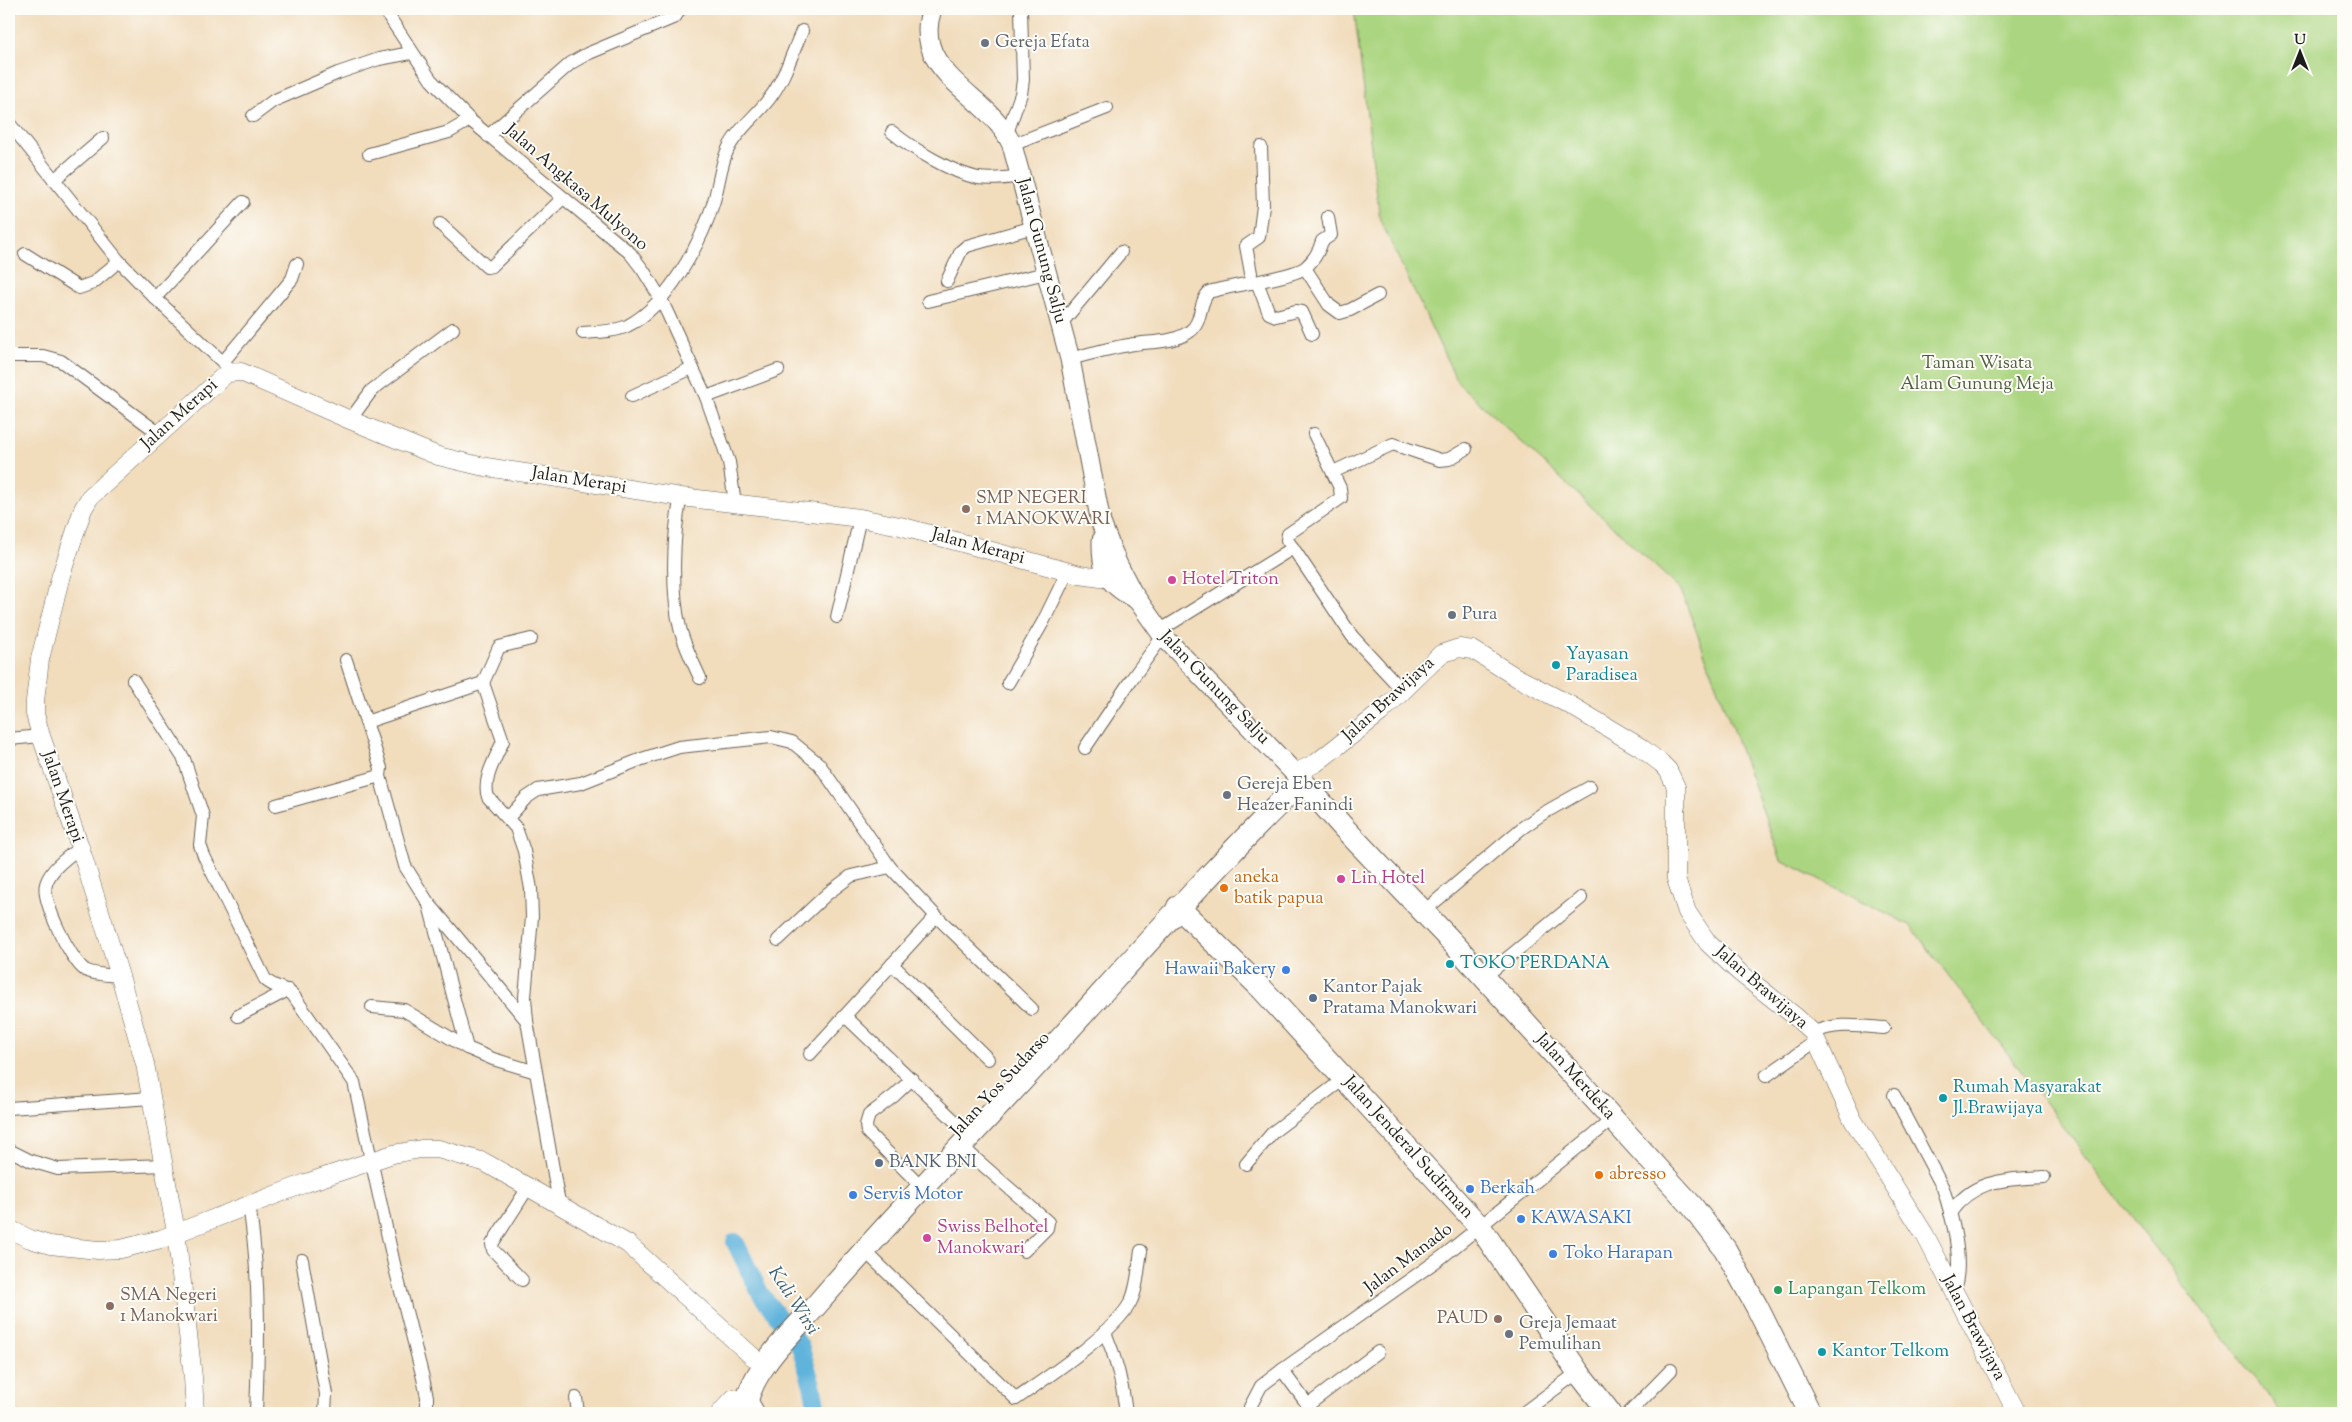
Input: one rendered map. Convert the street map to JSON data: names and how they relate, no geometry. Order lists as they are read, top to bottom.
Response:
{
  "streets": {
    "highway": ["Jalan Merdeka", "Jalan Yos Sudarso", "Jalan Jenderal Sudirman"],
    "main road": ["Jalan Gunung Salju"],
    "street": [
      "Jalan Angkasa Mulyono",
      "Jalan Merapi",
      "Jalan Brawijaya",
      "Jalan Manado"
    ]
  },
  "crossings": [
    ["Jalan Angkasa Mulyono", "Jalan Merapi"],
    ["Jalan Gunung Salju", "Jalan Merapi"],
    ["Jalan Gunung Salju", "Jalan Brawijaya"],
    ["Jalan Gunung Salju", "Jalan Merdeka"],
    ["Jalan Gunung Salju", "Jalan Yos Sudarso"],
    ["Jalan Brawijaya", "Jalan Merdeka"],
    ["Jalan Brawijaya", "Jalan Yos Sudarso"],
    ["Jalan Merdeka", "Jalan Yos Sudarso"],
    ["Jalan Merdeka", "Jalan Manado"],
    ["Jalan Yos Sudarso", "Jalan Jenderal Sudirman"],
    ["Jalan Jenderal Sudirman", "Jalan Manado"]
  ],
  "water": ["Kali Wirsi"],
  "parks": ["Taman Wisata Alam Gunung Meja"],
  "places": [
    "Gereja Efata",
    "SMP NEGERI 1 MANOKWARI",
    "Hotel Triton",
    "Pura",
    "Yayasan Paradisea",
    "Gereja Eben Heazer Fanindi",
    "Lin Hotel",
    "aneka batik papua",
    "TOKO PERDANA",
    "Hawaii Bakery",
    "Kantor Pajak Pratama Manokwari",
    "Rumah Masyarakat Jl.Brawijaya",
    "BANK BNI",
    "abresso",
    "Berkah",
    "Servis Motor",
    "KAWASAKI",
    "Swiss Belhotel Manokwari",
    "Toko Harapan",
    "Lapangan Telkom",
    "SMA Negeri 1 Manokwari",
    "PAUD",
    "Greja Jemaat Pemulihan",
    "Kantor Telkom"
  ],
  "north": "top"
}
